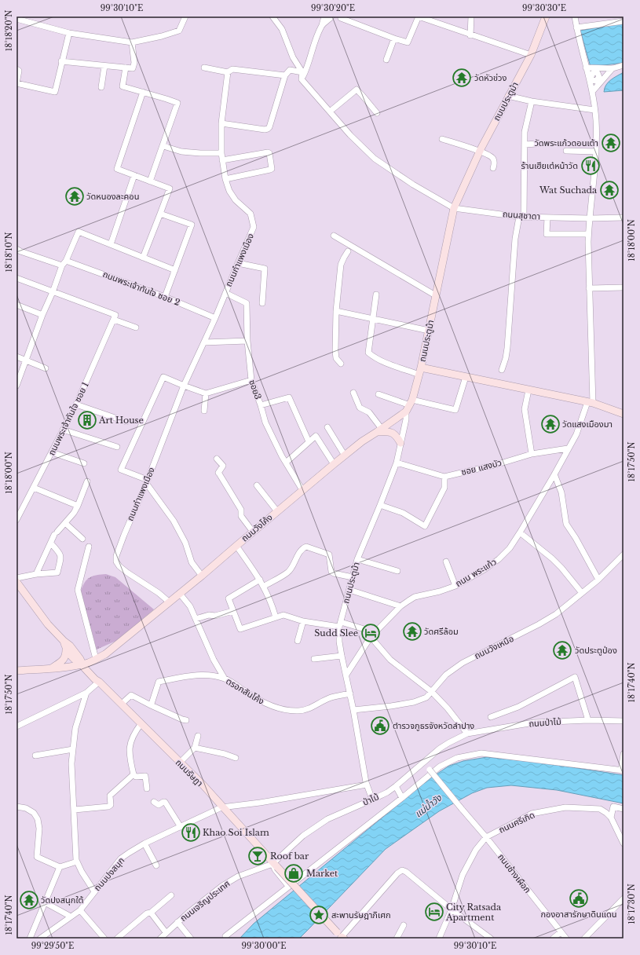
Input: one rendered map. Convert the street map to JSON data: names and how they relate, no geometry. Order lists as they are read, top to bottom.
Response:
{
  "streets": {
    "main road": ["ถนนประตูม้า", "ถนนวังโค้ง", "ถนนรัษฎา"],
    "street": [
      "ถนนสุชาดา",
      "ถนนกำแพงเมือง",
      "ถนนพระเจ้าทันใจ ซอย 2",
      "ซอย3",
      "ถนนพระเจ้าทันใจ ซอย 1",
      "ซอย แสงบัว",
      "ถนน พระแก้ว",
      "ถนนวังเหนือ",
      "ตรอกสันโค้ง",
      "ถนนป่าไม้",
      "ป่าไม้",
      "ถนนศรีเกิด",
      "ถนนช้างเผือก",
      "ถนนปงสนุก",
      "ถนนเจริญประเทศ"
    ]
  },
  "crossings": [
    ["ถนนประตูม้า", "ถนนสุชาดา"],
    ["ถนนประตูม้า", "ซอย แสงบัว"],
    ["ถนนประตูม้า", "ถนนวังโค้ง"],
    ["ถนนประตูม้า", "ถนน พระแก้ว"],
    ["ถนนประตูม้า", "ถนนวังเหนือ"],
    ["ถนนประตูม้า", "ตรอกสันโค้ง"],
    ["ถนนประตูม้า", "ป่าไม้"],
    ["ถนนประตูม้า", "ถนนปงสนุก"],
    ["ถนนกำแพงเมือง", "ถนนพระเจ้าทันใจ ซอย 2"],
    ["ถนนกำแพงเมือง", "ซอย3"],
    ["ถนนกำแพงเมือง", "ถนนวังโค้ง"],
    ["ซอย3", "ถนนวังโค้ง"],
    ["ซอย แสงบัว", "ถนน พระแก้ว"],
    ["ถนนวังโค้ง", "ถนนรัษฎา"],
    ["ถนนป่าไม้", "ป่าไม้"],
    ["ถนนรัษฎา", "ป่าไม้"],
    ["ถนนรัษฎา", "ถนนปงสนุก"],
    ["ถนนรัษฎา", "ถนนเจริญประเทศ"],
    ["ป่าไม้", "ถนนช้างเผือก"],
    ["ป่าไม้", "ถนนเจริญประเทศ"],
    ["ถนนศรีเกิด", "ถนนช้างเผือก"]
  ],
  "water": ["แม่น้ำวัง"],
  "places": {
    "temple": [
      "วัดหัวข่วง",
      "วัดพระแก้วดอนเต้า",
      "Wat Suchada",
      "วัดหนองละคอน",
      "วัดแสงเมืองมา",
      "วัดศรีล้อม",
      "วัดประตูป่อง",
      "วัดปงสนุกใต้"
    ],
    "restaurant": ["ร้านเฮียเต๋หน้าวัด", "Khao Soi Islam"],
    "building": ["Art House"],
    "hotel": ["Sudd Slee", "City Ratsada Apartment"],
    "public building": ["ตำรวจภูธรจังหวัดลำปาง", "กองอาสารักษาดินแดน"],
    "bar": ["Roof bar"],
    "shop": ["Market"],
    "place": ["สะพานรัษฎาภิเศก"]
  },
  "coordinates": [
    "99°30'10\"E",
    "99°30'20\"E",
    "99°30'30\"E",
    "18°18'20\"N",
    "18°18'00\"N",
    "18°18'10\"N",
    "18°17'50\"N",
    "18°17'40\"N",
    "18°17'30\"N",
    "99°29'50\"E",
    "99°30'00\"E"
  ]
}
